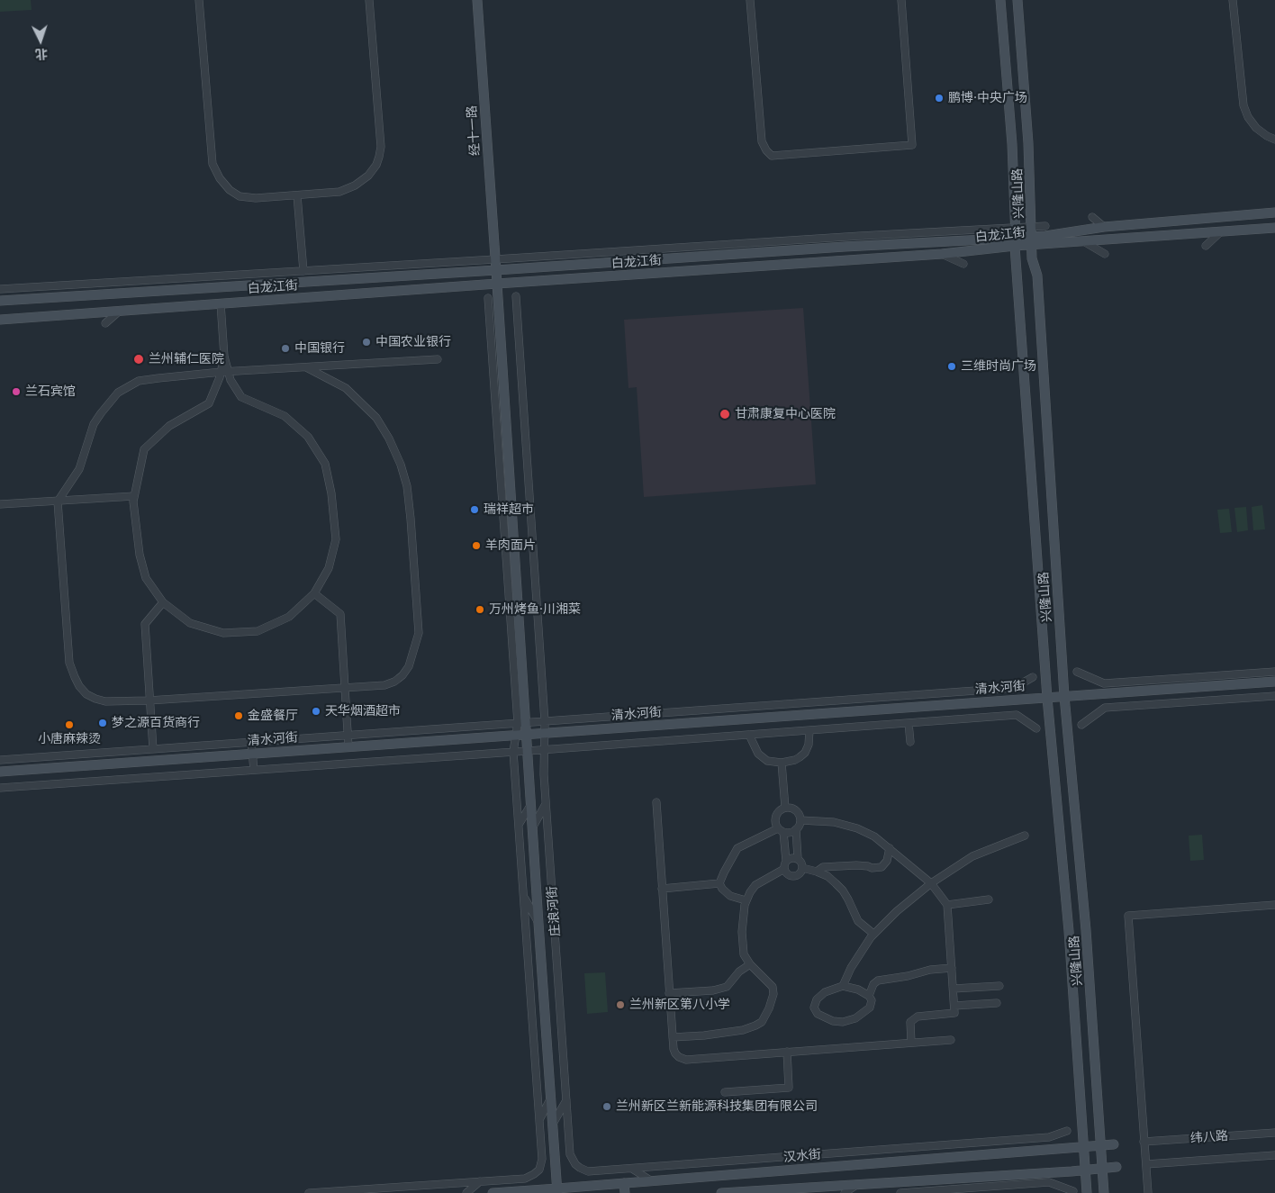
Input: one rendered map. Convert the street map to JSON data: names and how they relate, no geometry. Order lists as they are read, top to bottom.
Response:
{
  "streets": {
    "street": [
      "经十一路",
      "兴隆山路",
      "白龙江街",
      "清水河街",
      "庄浪河街",
      "纬八路",
      "汉水街"
    ]
  },
  "crossings": [
    ["经十一路", "白龙江街"],
    ["经十一路", "清水河街"],
    ["经十一路", "汉水街"],
    ["兴隆山路", "白龙江街"],
    ["兴隆山路", "清水河街"],
    ["兴隆山路", "汉水街"],
    ["清水河街", "庄浪河街"]
  ],
  "places": [
    "鹏博·中央广场",
    "中国农业银行",
    "中国银行",
    "兰州辅仁医院",
    "三维时尚广场",
    "兰石宾馆",
    "甘肃康复中心医院",
    "瑞祥超市",
    "羊肉面片",
    "万州烤鱼·川湘菜",
    "天华烟酒超市",
    "金盛餐厅",
    "梦之源百货商行",
    "小唐麻辣烫",
    "兰州新区第八小学",
    "兰州新区兰新能源科技集团有限公司"
  ],
  "north": "bottom"
}
